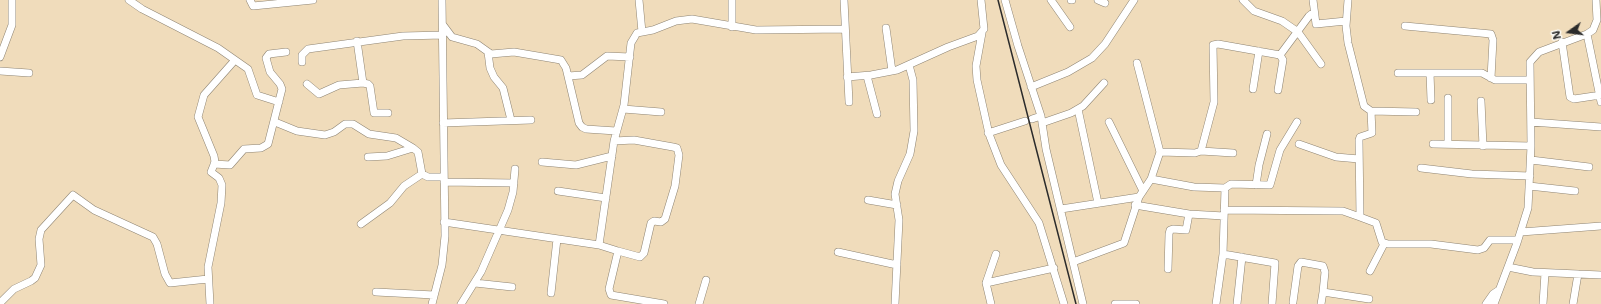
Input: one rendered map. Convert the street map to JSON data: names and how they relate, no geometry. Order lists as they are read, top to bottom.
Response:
{
  "north": "left"
}
